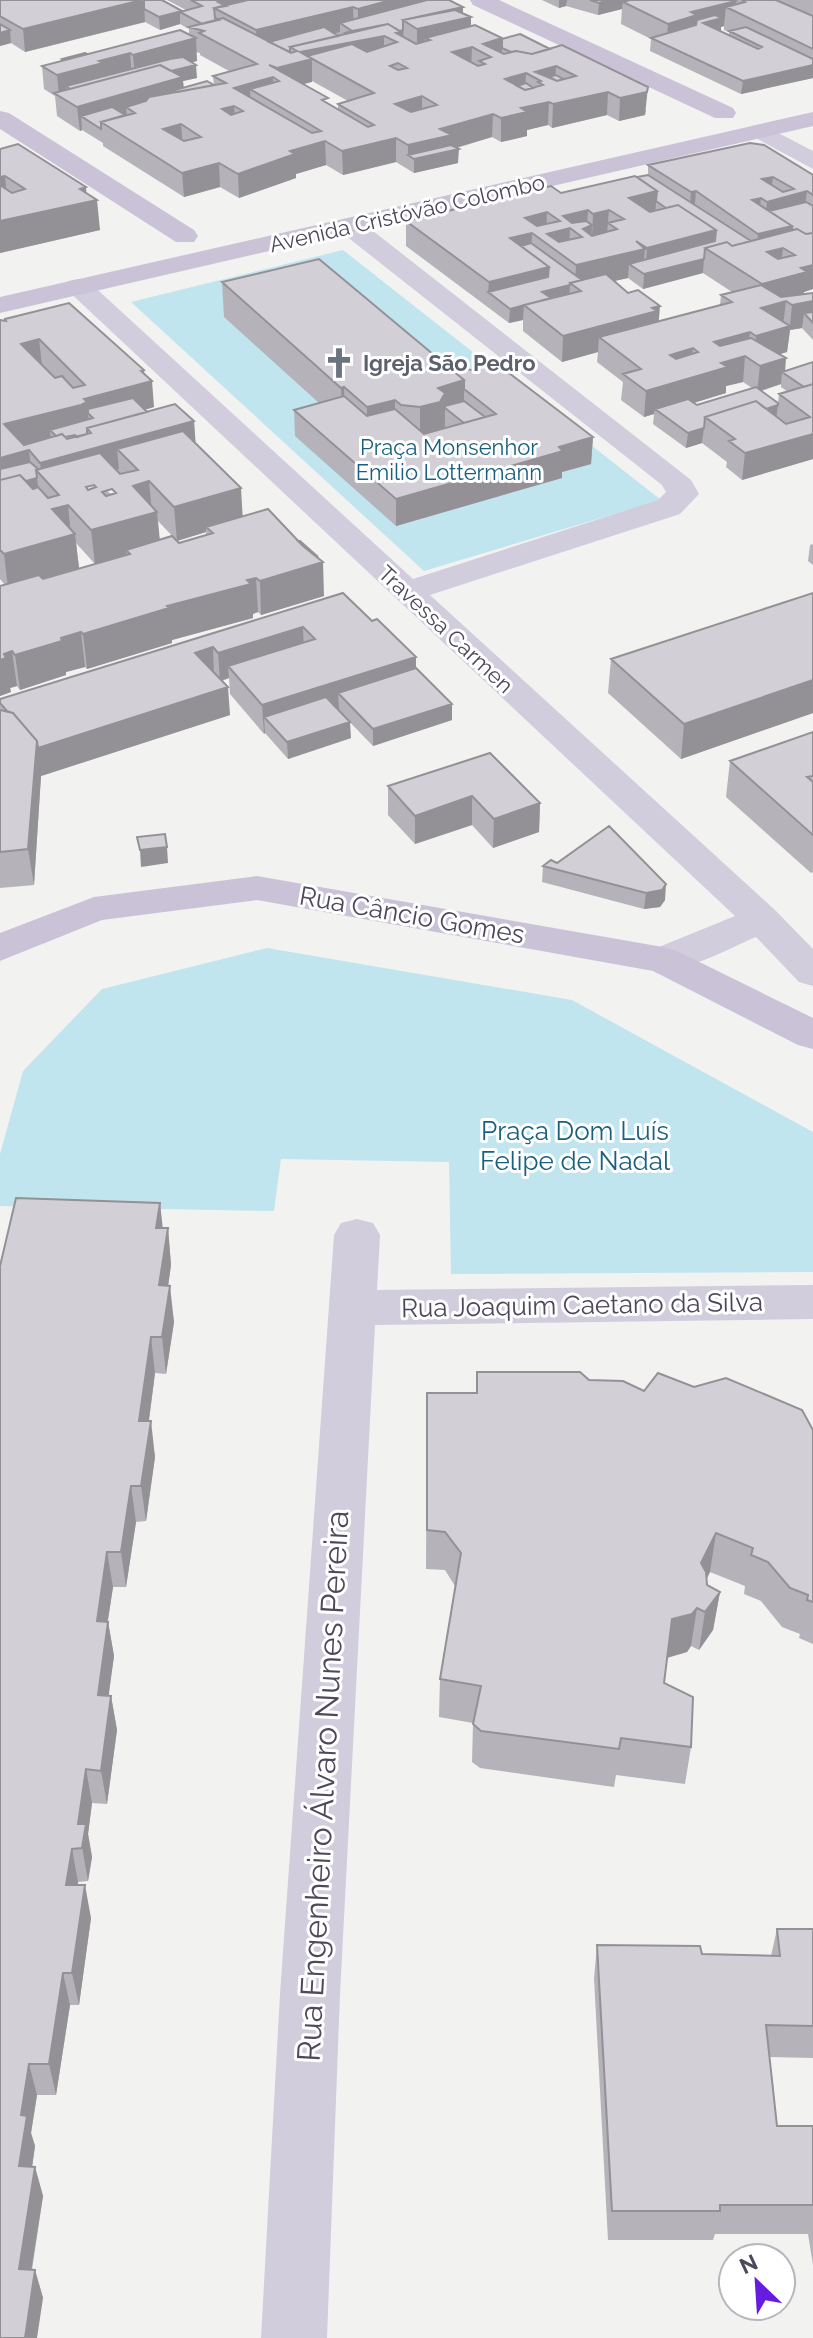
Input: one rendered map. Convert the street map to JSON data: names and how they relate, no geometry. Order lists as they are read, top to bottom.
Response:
{
  "streets": {
    "main road": ["Avenida Cristóvão Colombo", "Rua Câncio Gomes"],
    "street": ["Travessa Carmen", "Rua Joaquim Caetano da Silva", "Rua Engenheiro Álvaro Nunes Pereira"]
  },
  "crossings": [
    ["Avenida Cristóvão Colombo", "Travessa Carmen"],
    ["Rua Joaquim Caetano da Silva", "Rua Engenheiro Álvaro Nunes Pereira"]
  ],
  "parks": ["Praça Monsenhor Emilio Lottermann", "Praça Dom Luís Felipe de Nadal"],
  "places": {
    "church": ["Igreja São Pedro"]
  },
  "north": "top left"
}
